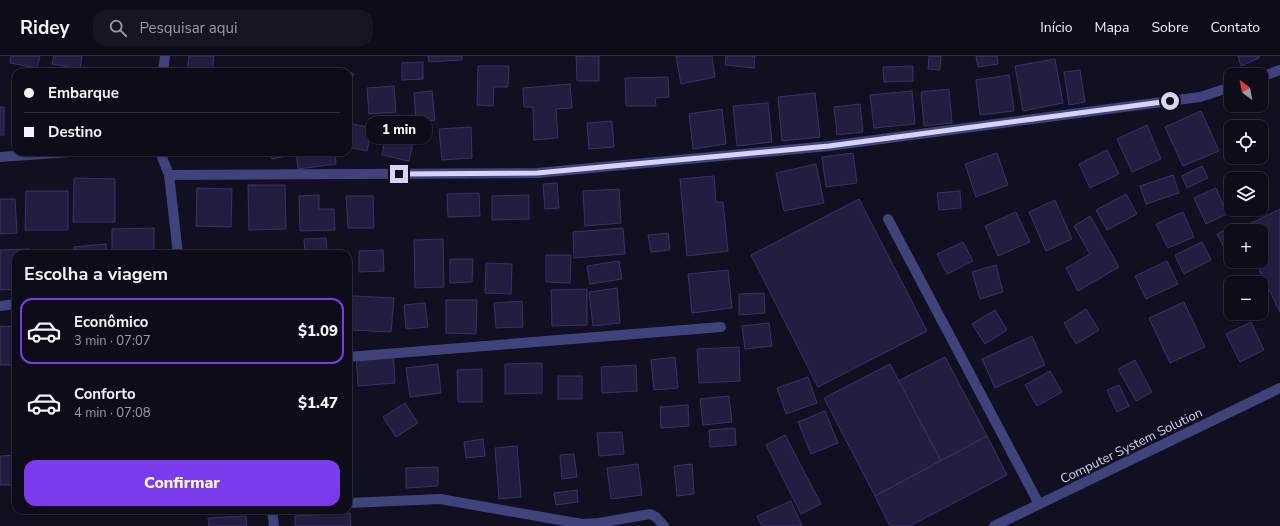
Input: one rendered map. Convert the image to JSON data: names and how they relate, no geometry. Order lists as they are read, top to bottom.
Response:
{
  "streets": {
    "street": ["Computer System Solution"]
  },
  "north": "top left",
  "page": {
    "header": "Ridey",
    "search": "Pesquisar aqui",
    "nav": [
      "Início",
      "Mapa",
      "Sobre",
      "Contato"
    ],
    "map_buttons": ["+", "−"],
    "banner": ["Embarque", "Destino"],
    "bubble": "1 min",
    "heading": "Escolha a viagem",
    "list": [
      {
        "name": "Econômico",
        "note": "3 min · 07:07",
        "value": "$1.09"
      },
      {
        "name": "Conforto",
        "note": "4 min · 07:08",
        "value": "$1.47"
      }
    ],
    "buttons": "Confirmar"
  }
}
